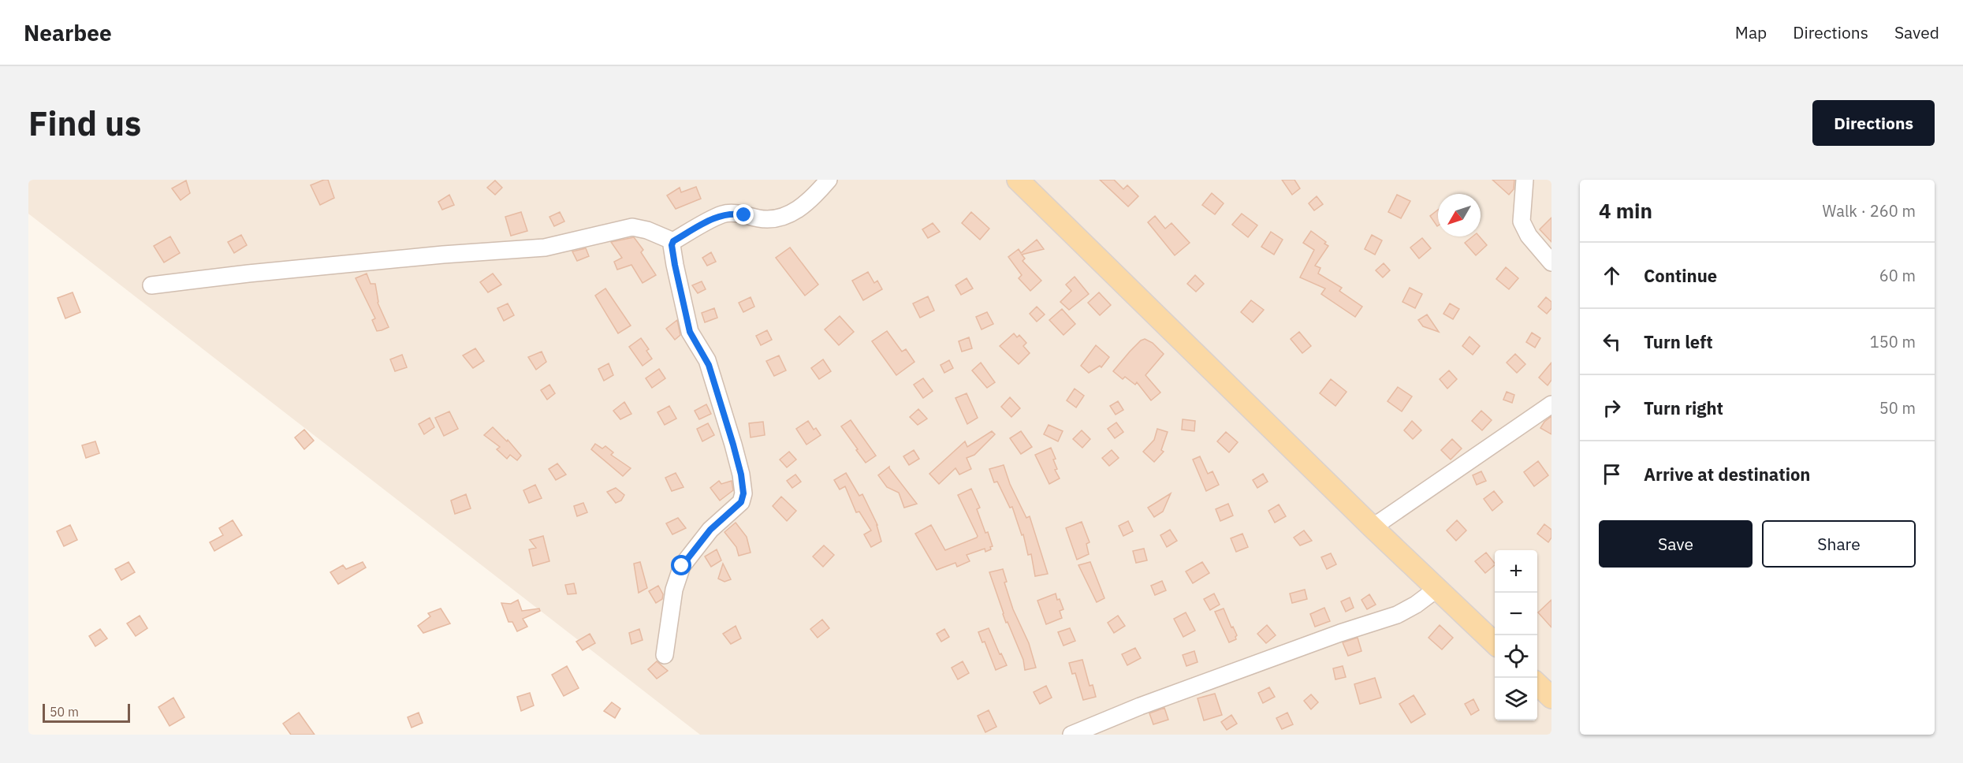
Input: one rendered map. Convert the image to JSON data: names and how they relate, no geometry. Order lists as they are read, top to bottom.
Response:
{
  "scale_bar": "50 m",
  "north": "bottom left",
  "page": {
    "header": "Nearbee",
    "nav": ["Map", "Directions", "Saved"],
    "buttons": [
      "Directions",
      ["Save", "Share"]
    ],
    "title": "Find us",
    "heading": ["4 min", "Walk · 260 m"],
    "list": [
      ["Continue", "60 m"],
      ["Turn left", "150 m"],
      ["Turn right", "50 m"],
      "Arrive at destination"
    ],
    "map_buttons": ["+", "−"],
    "scale": "50 m"
  }
}
